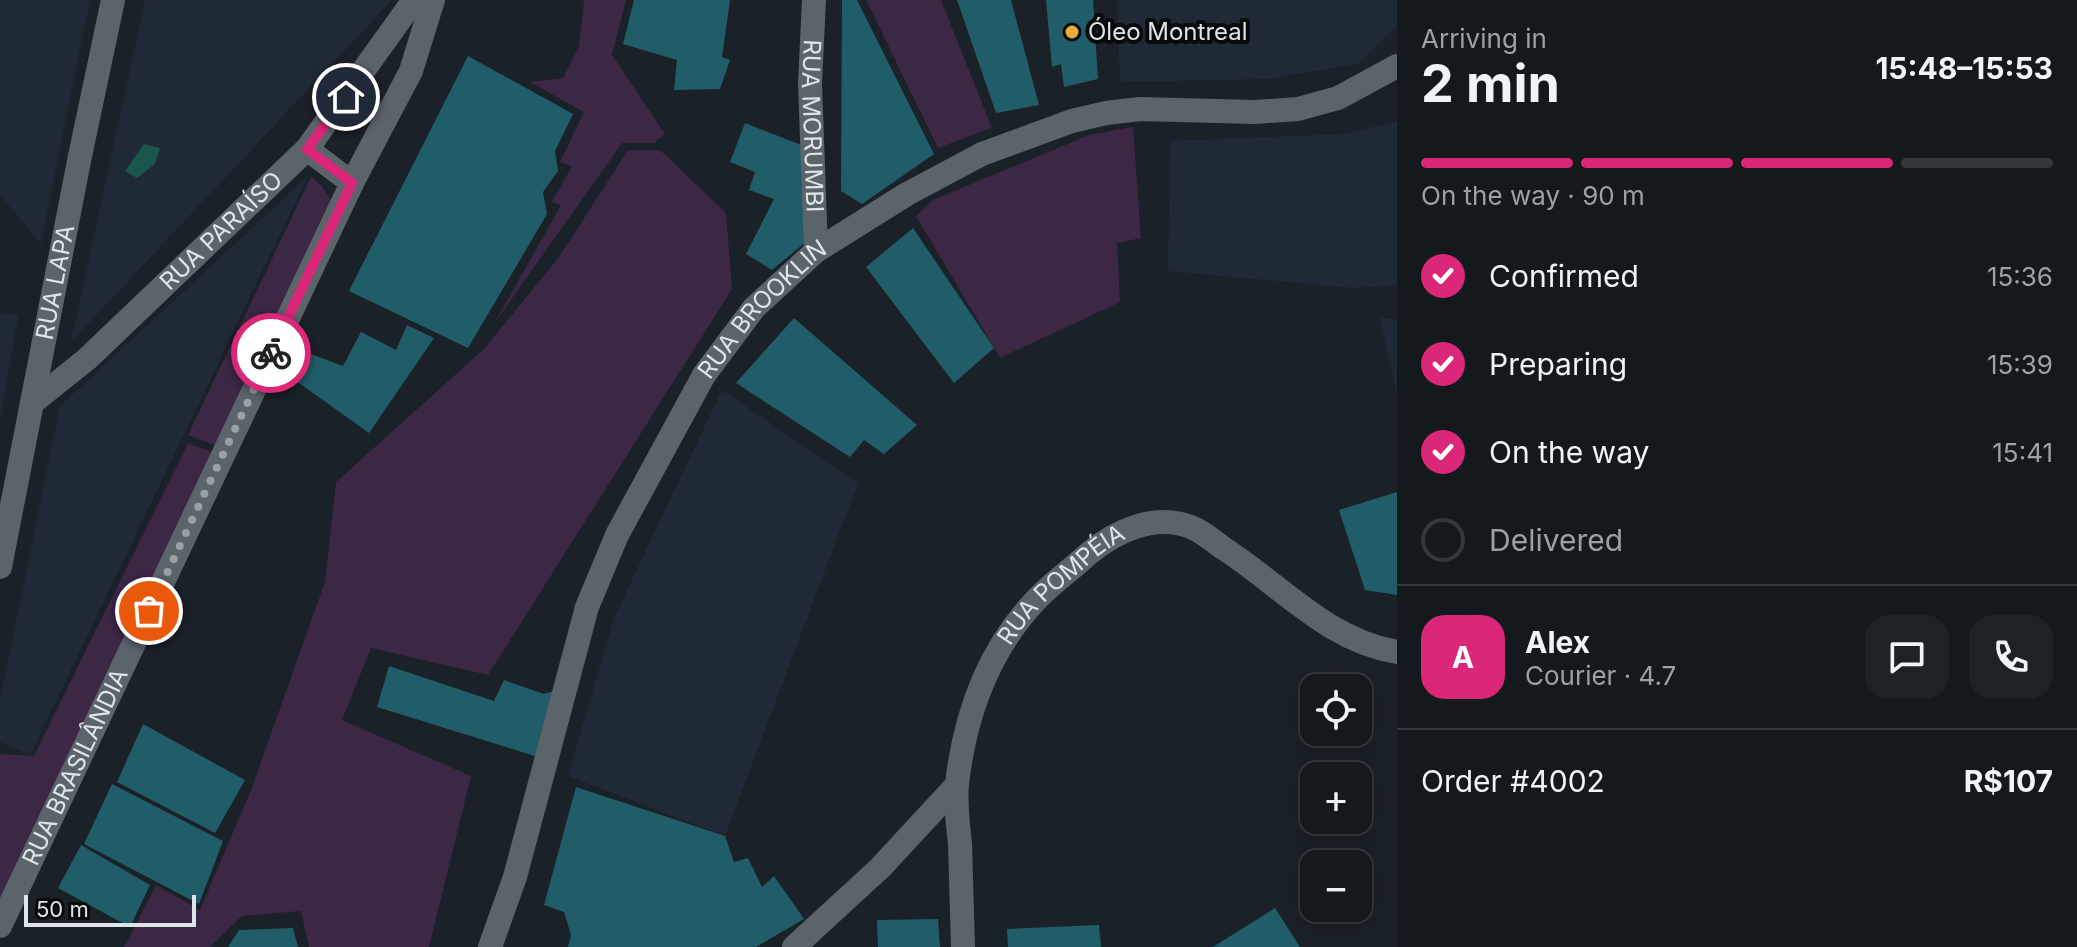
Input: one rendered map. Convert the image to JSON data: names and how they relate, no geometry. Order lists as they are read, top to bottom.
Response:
{
  "streets": {
    "street": [
      "RUA MORUMBI",
      "RUA PARAÍSO",
      "RUA LAPA",
      "RUA BROOKLIN",
      "RUA POMPÉIA",
      "RUA BRASILÂNDIA"
    ]
  },
  "crossings": [
    ["RUA MORUMBI", "RUA BROOKLIN"],
    ["RUA PARAÍSO", "RUA LAPA"]
  ],
  "places": ["Óleo Montreal"],
  "scale_bar": "50 m",
  "page": {
    "heading": ["2 min", "Arriving in", "15:48–15:53"],
    "panel": [
      "Alex",
      "Courier · 4.7",
      "Order #4002",
      "R$107"
    ],
    "bar": "On the way · 90 m",
    "list": [
      ["Confirmed", "15:36"],
      ["Preparing", "15:39"],
      ["On the way", "15:41"],
      "Delivered"
    ],
    "round": "A",
    "map_buttons": ["+", "−"],
    "scale": "50 m"
  }
}
